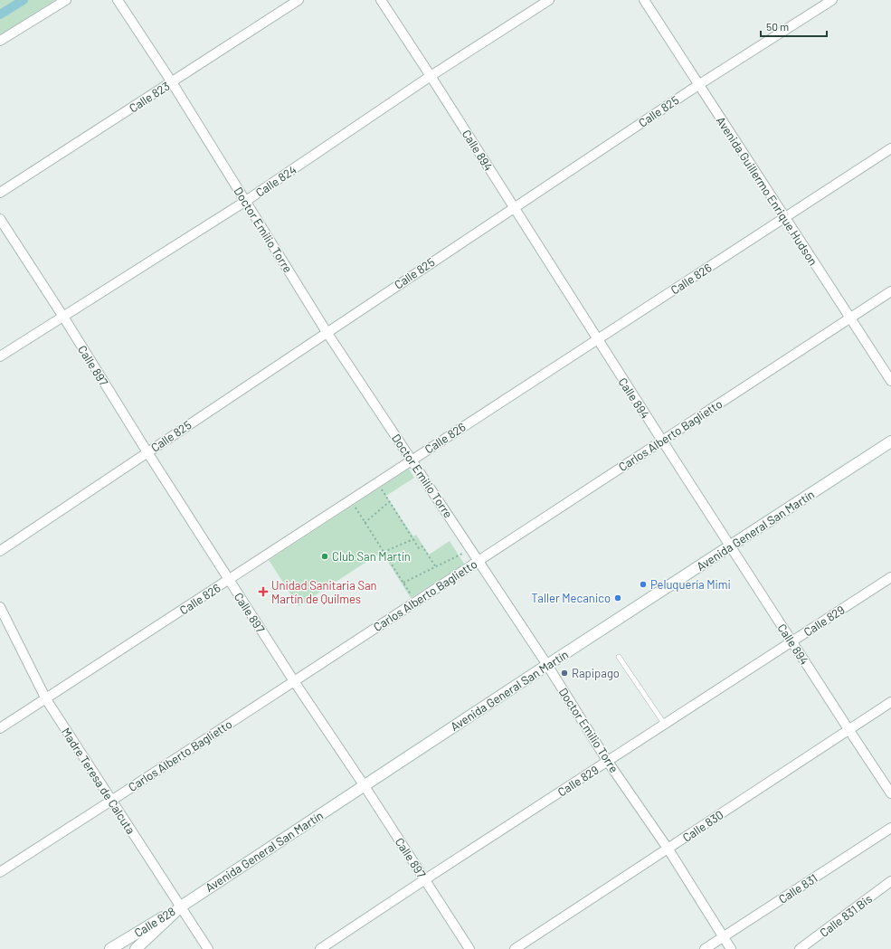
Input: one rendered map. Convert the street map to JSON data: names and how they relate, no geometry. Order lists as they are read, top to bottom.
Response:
{
  "streets": {
    "main road": ["Avenida General San Martín", "Calle 828"],
    "street": [
      "Calle 823",
      "Calle 825",
      "Calle 894",
      "Calle 824",
      "Avenida Guillermo Enrique Hudson",
      "Doctor Emilio Torre",
      "Calle 826",
      "Calle 897",
      "Carlos Alberto Baglietto",
      "Calle 829",
      "Madre Teresa de Calcuta",
      "Calle 830",
      "Calle 831",
      "Calle 831 Bis"
    ]
  },
  "crossings": [
    ["Calle 823", "Doctor Emilio Torre"],
    ["Calle 825", "Calle 894"],
    ["Calle 825", "Avenida Guillermo Enrique Hudson"],
    ["Calle 825", "Doctor Emilio Torre"],
    ["Calle 825", "Calle 897"],
    ["Calle 894", "Calle 824"],
    ["Calle 894", "Calle 826"],
    ["Calle 894", "Carlos Alberto Baglietto"],
    ["Calle 894", "Avenida General San Martín"],
    ["Calle 894", "Calle 829"],
    ["Calle 894", "Calle 830"],
    ["Calle 824", "Doctor Emilio Torre"],
    ["Calle 824", "Calle 897"],
    ["Avenida Guillermo Enrique Hudson", "Calle 826"],
    ["Avenida Guillermo Enrique Hudson", "Carlos Alberto Baglietto"],
    ["Doctor Emilio Torre", "Calle 826"],
    ["Doctor Emilio Torre", "Carlos Alberto Baglietto"],
    ["Doctor Emilio Torre", "Avenida General San Martín"],
    ["Doctor Emilio Torre", "Calle 829"],
    ["Doctor Emilio Torre", "Calle 830"],
    ["Doctor Emilio Torre", "Calle 831"],
    ["Calle 826", "Calle 897"],
    ["Calle 826", "Madre Teresa de Calcuta"],
    ["Calle 897", "Carlos Alberto Baglietto"],
    ["Calle 897", "Avenida General San Martín"],
    ["Calle 897", "Calle 829"],
    ["Carlos Alberto Baglietto", "Madre Teresa de Calcuta"],
    ["Avenida General San Martín", "Madre Teresa de Calcuta"],
    ["Avenida General San Martín", "Calle 828"],
    ["Madre Teresa de Calcuta", "Calle 828"]
  ],
  "places": {
    "other": [
      "Club San Martín",
      "Peluquería Mimi",
      "Taller Mecanico",
      "Rapipago"
    ],
    "health": ["Unidad Sanitaria San Martín de Quilmes"]
  },
  "scale_bar": "50 m"
}
